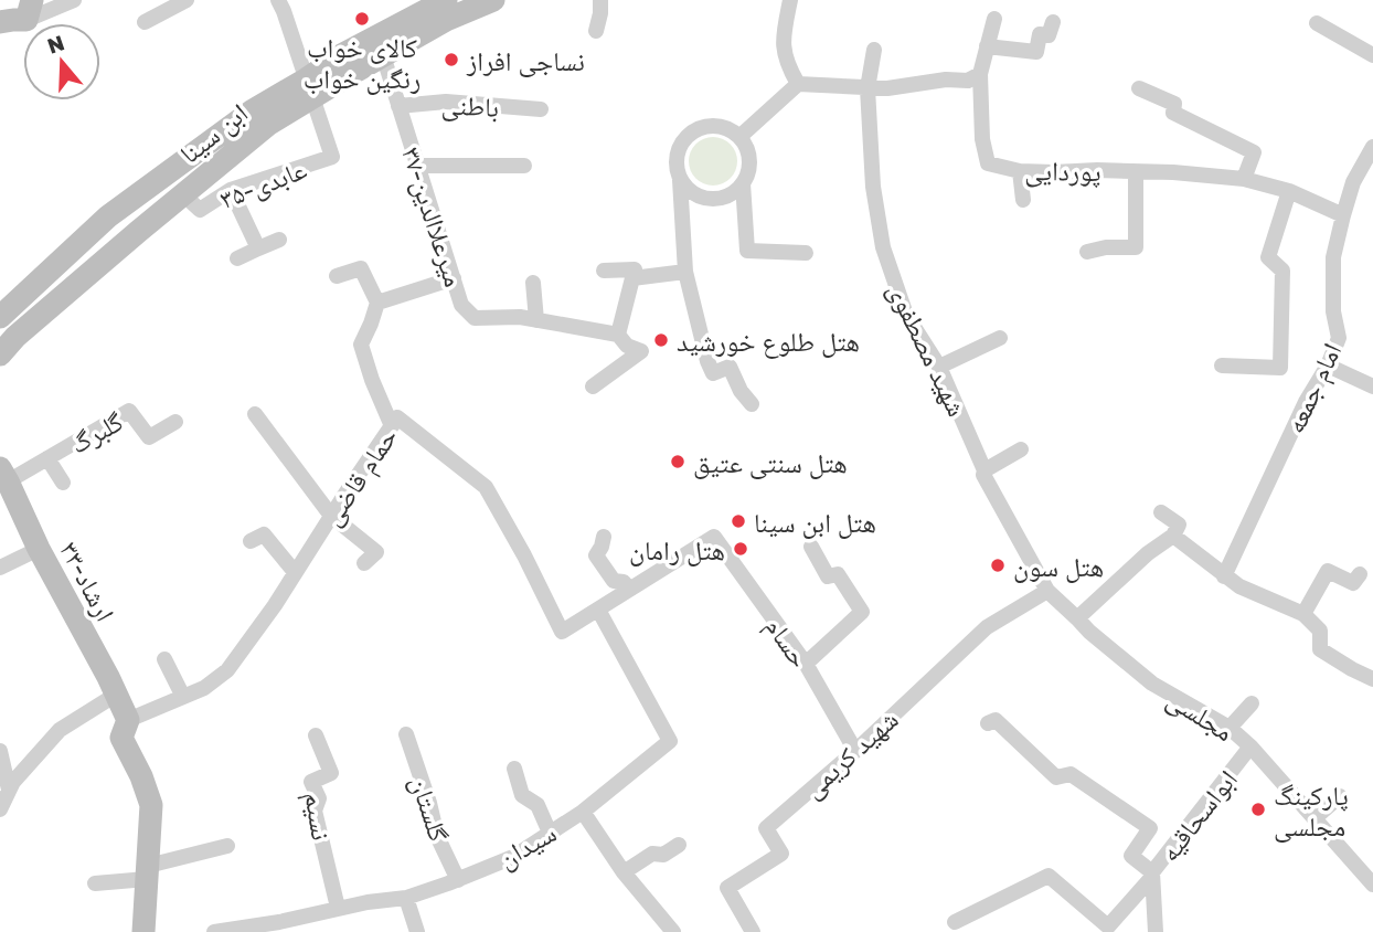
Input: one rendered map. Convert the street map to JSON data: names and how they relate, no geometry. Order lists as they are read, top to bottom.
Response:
{
  "streets": {
    "main road": ["ابن سینا", "۳۳-ارشاد"],
    "street": [
      "باطنی",
      "پوردایی",
      "۳۵-عابدی",
      "۳۷-میرعلاالدین",
      "شهید مصطفوی",
      "امام جمعه",
      "گلبرگ",
      "حمام قاضی",
      "حسام",
      "مجلسی",
      "شهید کریمی",
      "گلستان",
      "ابواسحاقیه",
      "نسیم",
      "سیدان"
    ]
  },
  "crossings": [
    ["باطنی", "۳۷-میرعلاالدین"],
    ["ابن سینا", "۳۵-عابدی"],
    ["ابن سینا", "۳۷-میرعلاالدین"],
    ["پوردایی", "امام جمعه"],
    ["شهید مصطفوی", "مجلسی"],
    ["شهید مصطفوی", "شهید کریمی"],
    ["گلبرگ", "۳۳-ارشاد"],
    ["حمام قاضی", "۳۳-ارشاد"],
    ["حمام قاضی", "سیدان"],
    ["حسام", "شهید کریمی"],
    ["مجلسی", "شهید کریمی"],
    ["مجلسی", "ابواسحاقیه"],
    ["گلستان", "سیدان"],
    ["نسیم", "سیدان"]
  ],
  "places": [
    "کالای خواب رنگین خواب",
    "نساجی افراز",
    "هتل طلوع خورشید",
    "هتل سنتی عتیق",
    "هتل ابن سینا",
    "هتل رامان",
    "هتل سون",
    "پارکینگ مجلسی"
  ],
  "north": "top"
}
